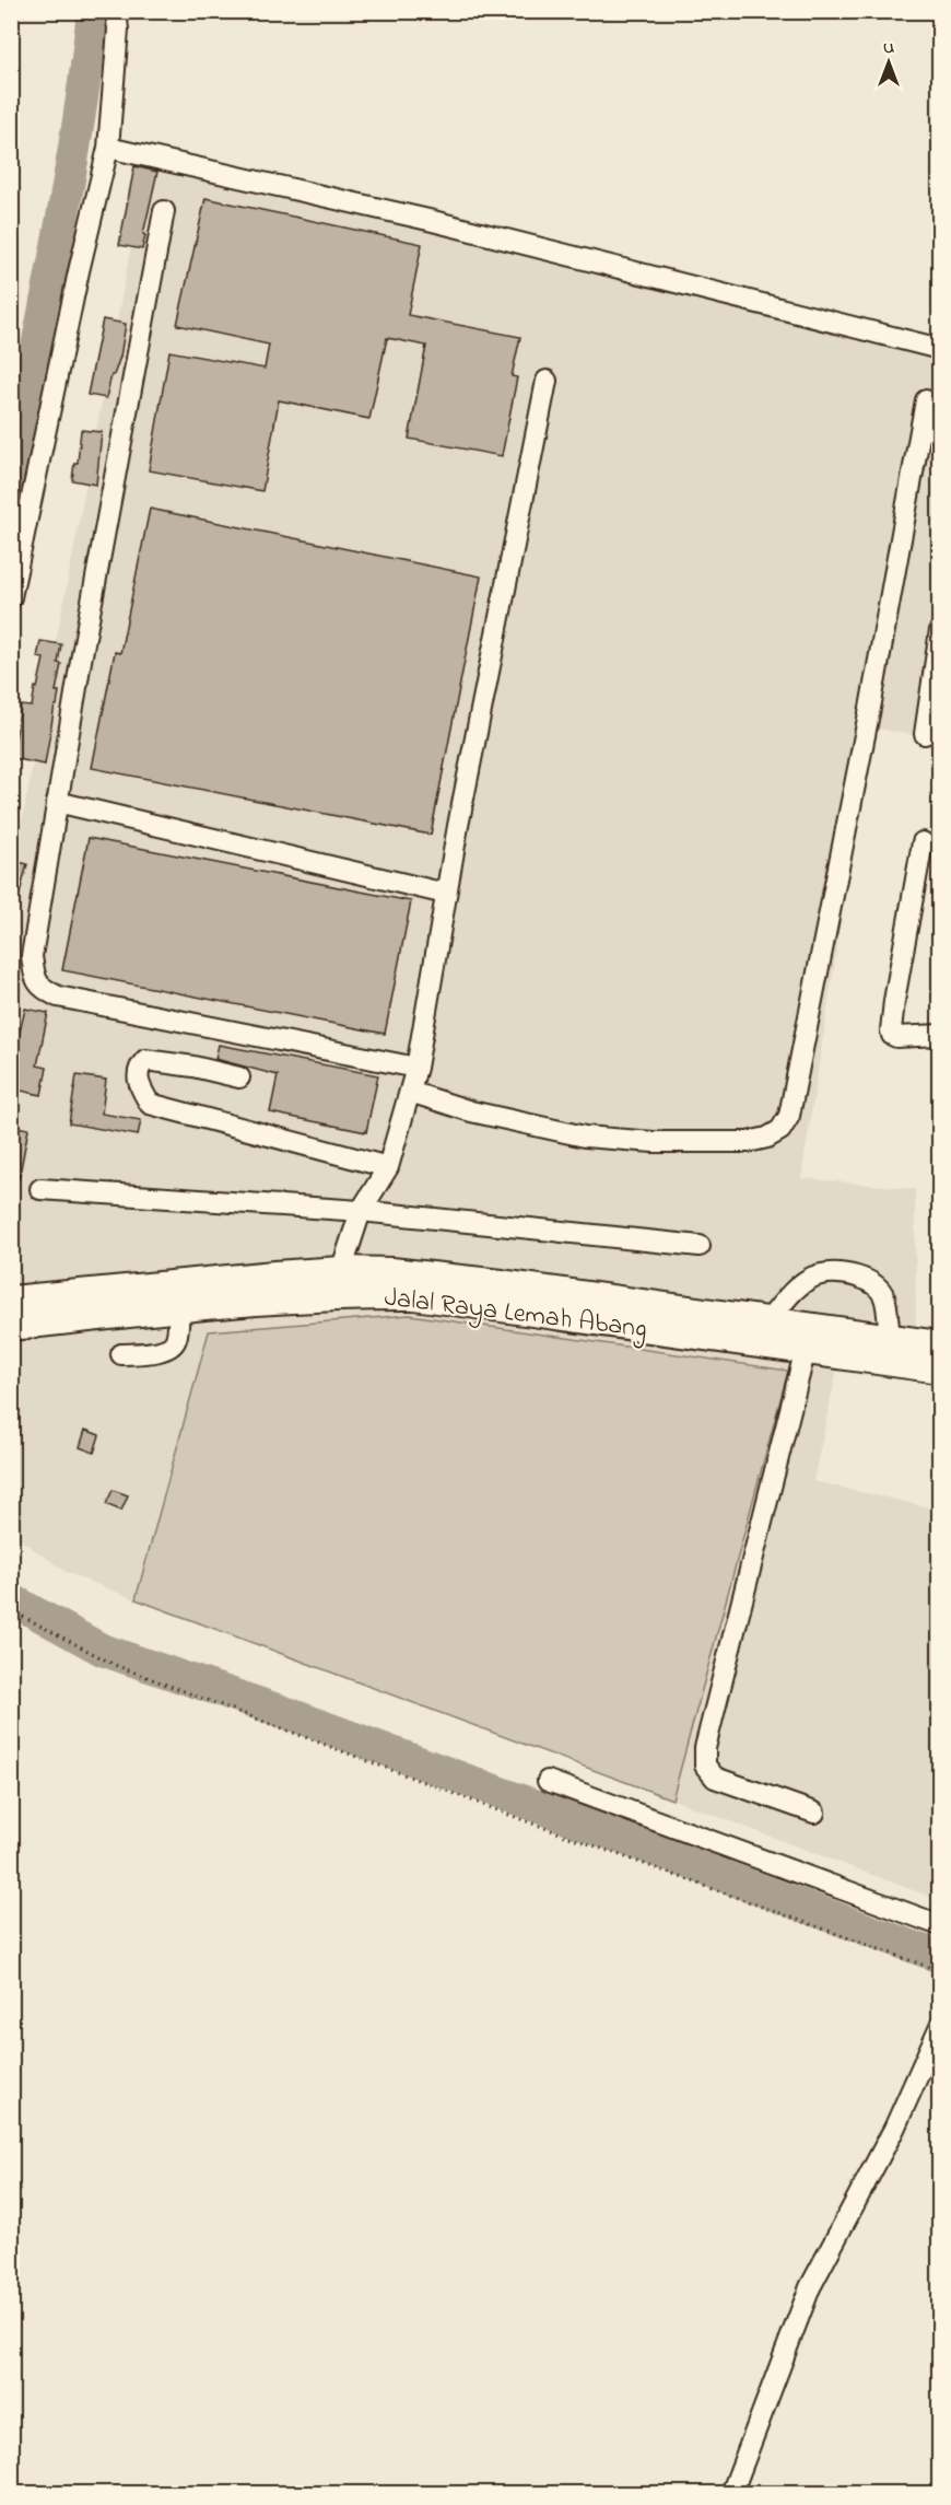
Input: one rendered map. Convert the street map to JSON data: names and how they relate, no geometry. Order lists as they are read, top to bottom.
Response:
{
  "streets": {
    "highway": ["Jalal Raya Lemah Abang"]
  },
  "north": "top"
}
